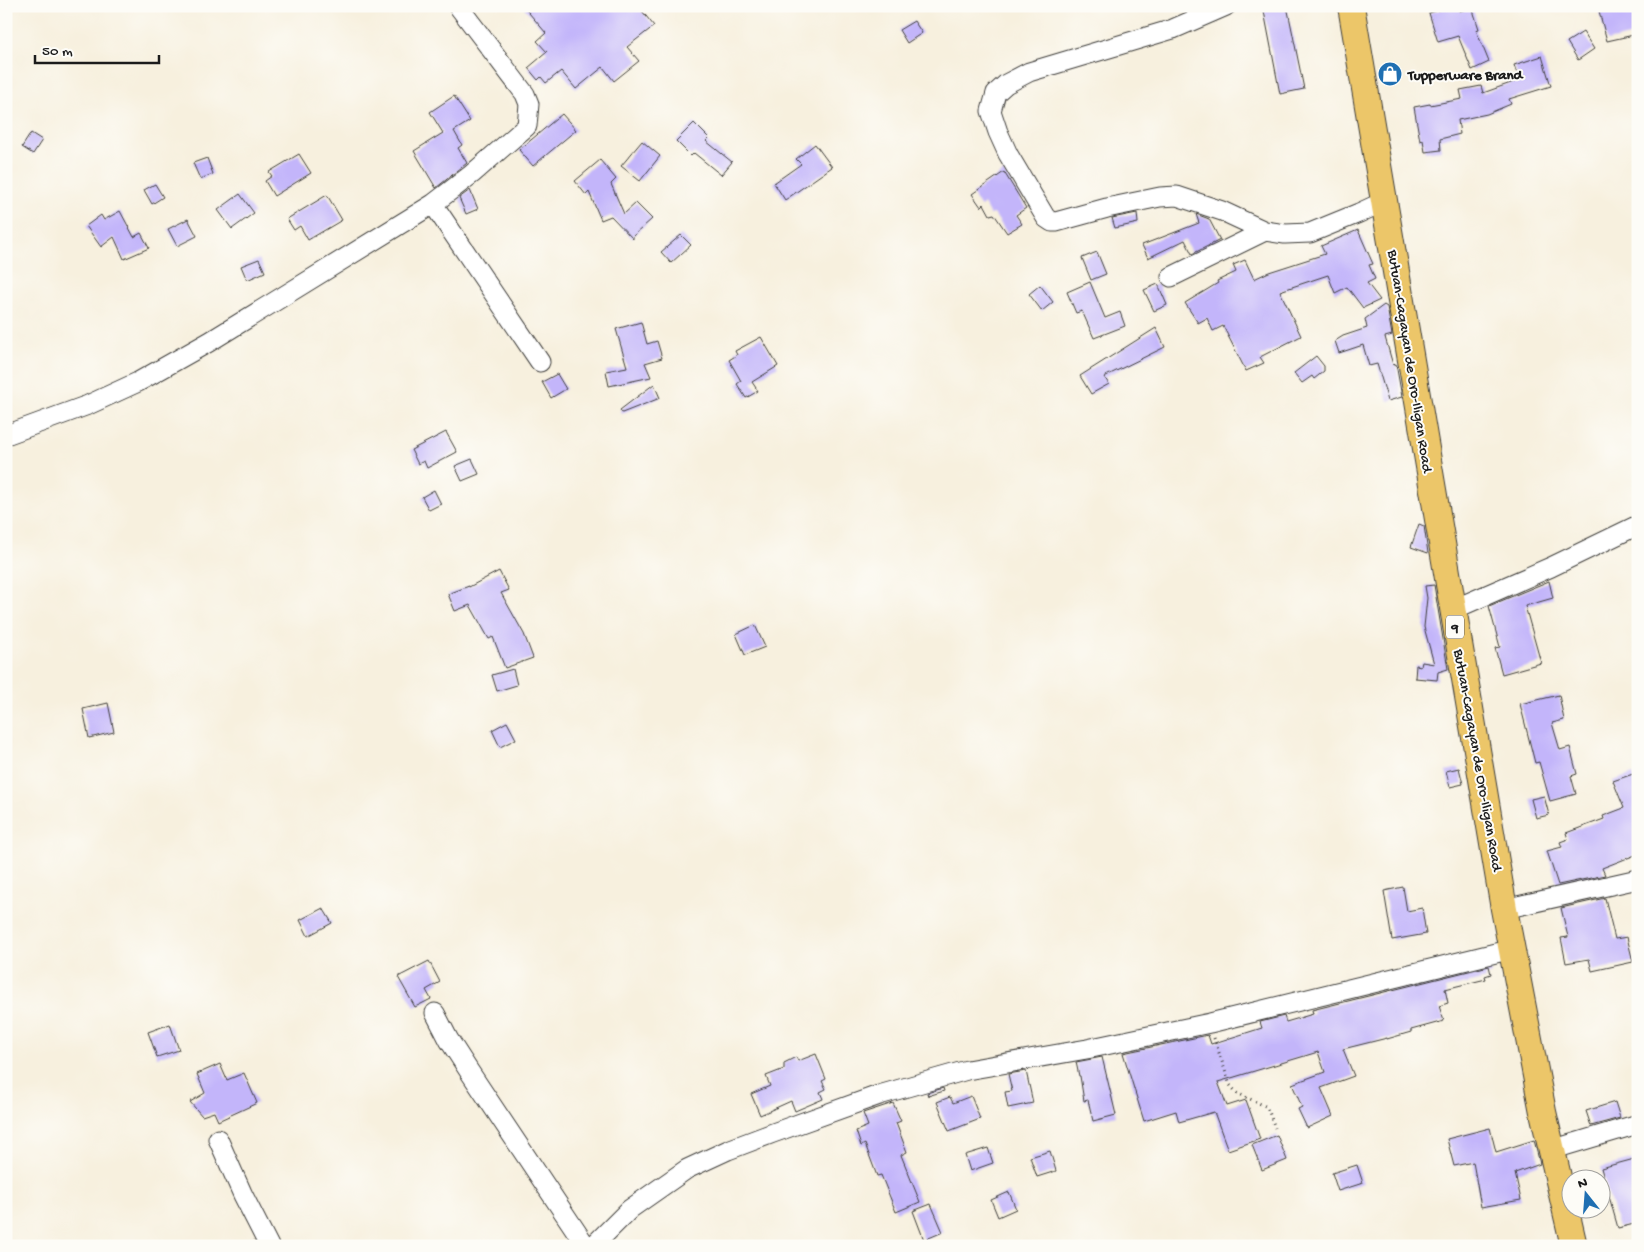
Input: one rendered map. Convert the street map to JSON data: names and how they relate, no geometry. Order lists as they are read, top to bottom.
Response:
{
  "streets": {
    "highway": ["Butuan-Cagayan de Oro-Iligan Road", "9"]
  },
  "places": {
    "shop": ["Tupperware Brand"]
  },
  "scale_bar": "50 m",
  "north": "top"
}
